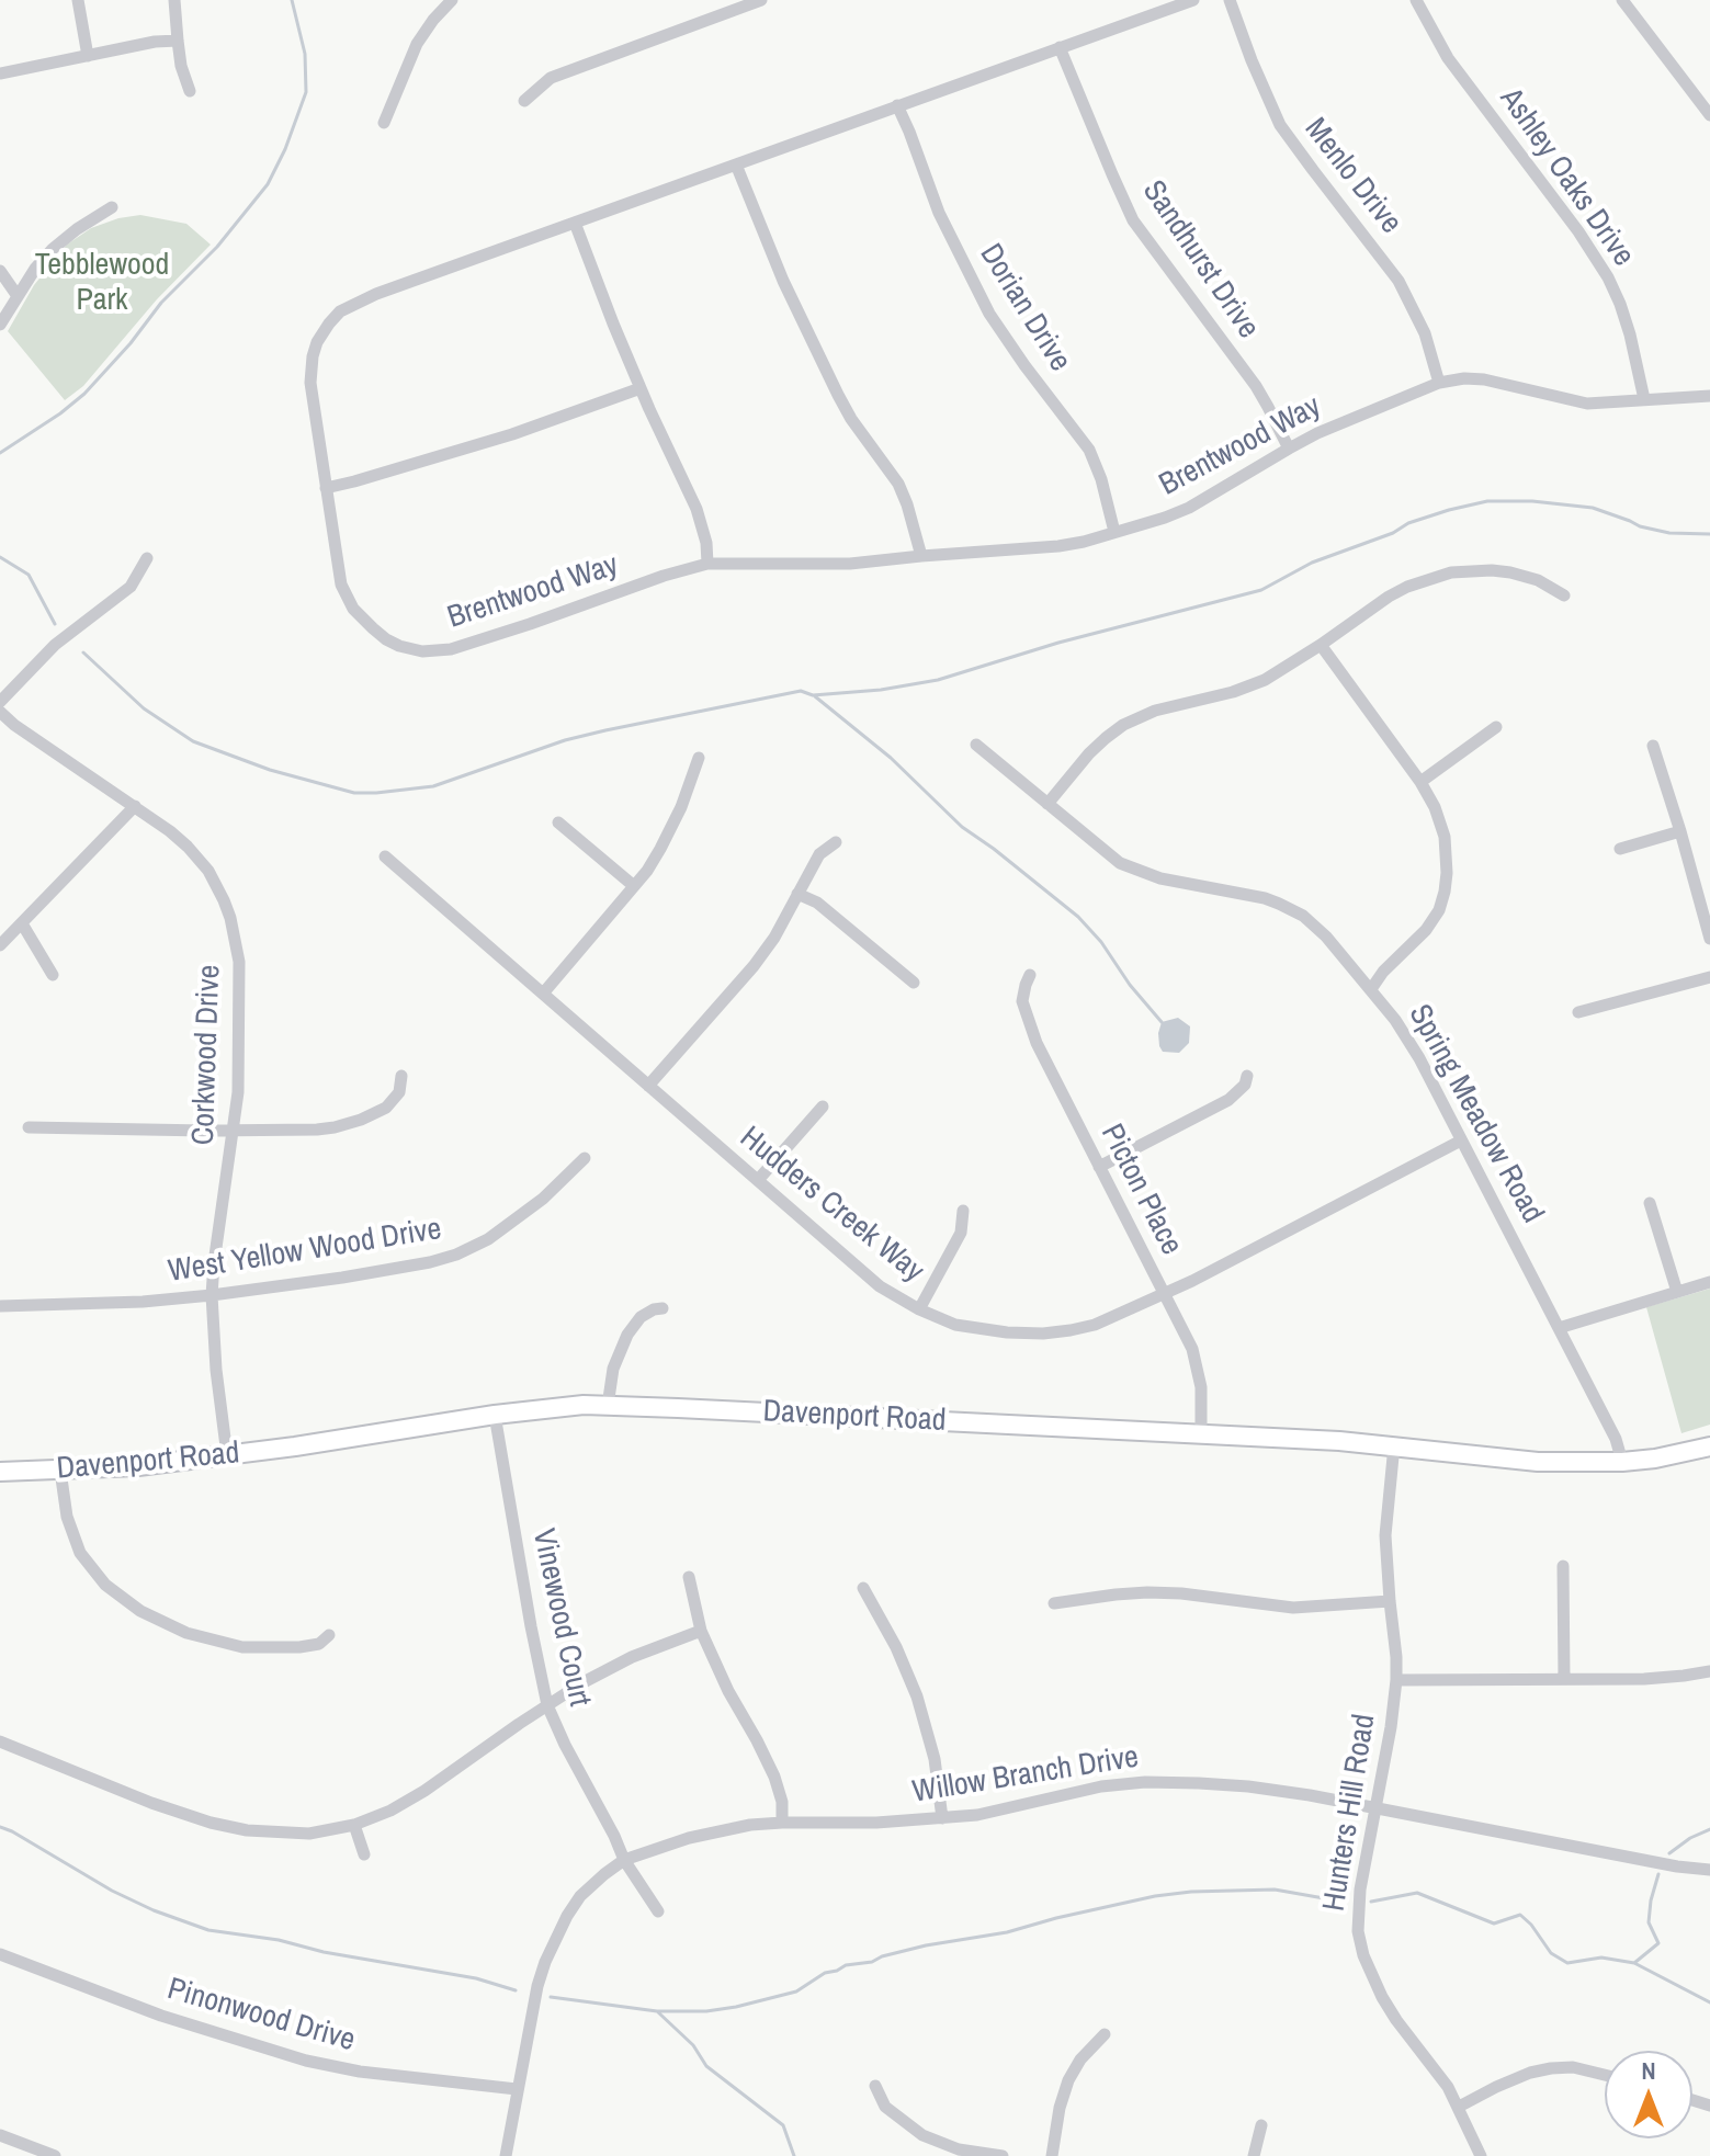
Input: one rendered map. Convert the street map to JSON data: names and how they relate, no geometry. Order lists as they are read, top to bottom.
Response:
{
  "streets": {
    "street": [
      "Menlo Drive",
      "Ashley Oaks Drive",
      "Sandhurst Drive",
      "Dorian Drive",
      "Brentwood Way",
      "Corkwood Drive",
      "Spring Meadow Road",
      "Picton Place",
      "Hudders Creek Way",
      "West Yellow Wood Drive",
      "Davenport Road",
      "Vinewood Court",
      "Willow Branch Drive",
      "Hunters Hill Road",
      "Pinonwood Drive"
    ]
  },
  "crossings": [
    ["Menlo Drive", "Brentwood Way"],
    ["Ashley Oaks Drive", "Brentwood Way"],
    ["Sandhurst Drive", "Brentwood Way"],
    ["Dorian Drive", "Brentwood Way"],
    ["Corkwood Drive", "West Yellow Wood Drive"],
    ["Corkwood Drive", "Davenport Road"],
    ["Spring Meadow Road", "Hudders Creek Way"],
    ["Spring Meadow Road", "Davenport Road"],
    ["Picton Place", "Hudders Creek Way"],
    ["Picton Place", "Davenport Road"],
    ["Davenport Road", "Vinewood Court"],
    ["Davenport Road", "Hunters Hill Road"],
    ["Vinewood Court", "Willow Branch Drive"],
    ["Willow Branch Drive", "Hunters Hill Road"],
    ["Willow Branch Drive", "Pinonwood Drive"]
  ],
  "parks": ["Tebblewood Park"],
  "north": "top"
}
